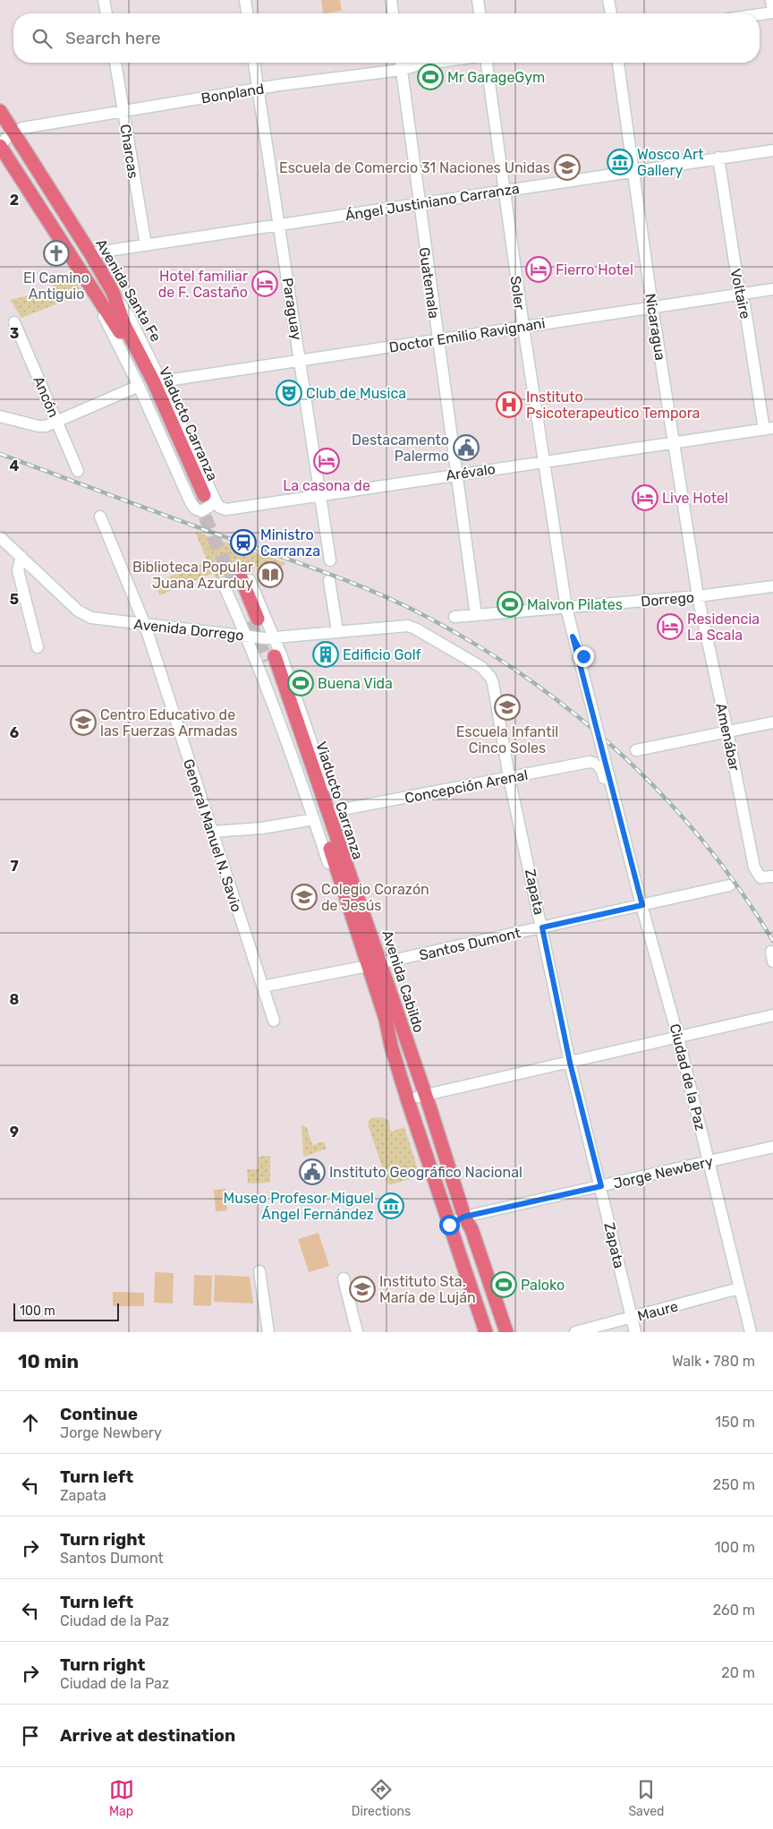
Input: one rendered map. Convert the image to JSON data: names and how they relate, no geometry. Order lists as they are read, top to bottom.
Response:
{
  "streets": {
    "main road": ["Avenida Santa Fe", "Viaducto Carranza", "Avenida Cabildo"],
    "street": [
      "Bonpland",
      "Charcas",
      "Ángel Justiniano Carranza",
      "Guatemala",
      "Soler",
      "Voltaire",
      "Paraguay",
      "Nicaragua",
      "Doctor Emilio Ravignani",
      "Ancón",
      "Arévalo",
      "Dorrego",
      "Avenida Dorrego",
      "Amenábar",
      "Concepción Arenal",
      "General Manuel N. Savio",
      "Zapata",
      "Santos Dumont",
      "Ciudad de la Paz",
      "Jorge Newbery",
      "Maure"
    ]
  },
  "crossings": [
    ["Bonpland", "Charcas"],
    ["Bonpland", "Guatemala"],
    ["Bonpland", "Avenida Santa Fe"],
    ["Bonpland", "Paraguay"],
    ["Charcas", "Ángel Justiniano Carranza"],
    ["Ángel Justiniano Carranza", "Guatemala"],
    ["Ángel Justiniano Carranza", "Avenida Santa Fe"],
    ["Ángel Justiniano Carranza", "Soler"],
    ["Ángel Justiniano Carranza", "Voltaire"],
    ["Ángel Justiniano Carranza", "Paraguay"],
    ["Ángel Justiniano Carranza", "Nicaragua"],
    ["Guatemala", "Doctor Emilio Ravignani"],
    ["Guatemala", "Arévalo"],
    ["Guatemala", "Dorrego"],
    ["Avenida Santa Fe", "Doctor Emilio Ravignani"],
    ["Avenida Santa Fe", "Viaducto Carranza"],
    ["Avenida Santa Fe", "Arévalo"],
    ["Soler", "Doctor Emilio Ravignani"],
    ["Soler", "Arévalo"],
    ["Soler", "Dorrego"],
    ["Soler", "Ciudad de la Paz"],
    ["Voltaire", "Doctor Emilio Ravignani"],
    ["Voltaire", "Arévalo"],
    ["Paraguay", "Doctor Emilio Ravignani"],
    ["Paraguay", "Arévalo"],
    ["Nicaragua", "Doctor Emilio Ravignani"],
    ["Nicaragua", "Arévalo"],
    ["Nicaragua", "Dorrego"],
    ["Nicaragua", "Amenábar"],
    ["Viaducto Carranza", "Arévalo"],
    ["Viaducto Carranza", "Santos Dumont"],
    ["Viaducto Carranza", "Avenida Cabildo"],
    ["Dorrego", "Amenábar"],
    ["Dorrego", "Ciudad de la Paz"],
    ["Avenida Dorrego", "General Manuel N. Savio"],
    ["Avenida Dorrego", "Zapata"],
    ["Avenida Dorrego", "Avenida Cabildo"],
    ["Concepción Arenal", "Zapata"],
    ["Concepción Arenal", "Avenida Cabildo"],
    ["Concepción Arenal", "Ciudad de la Paz"],
    ["General Manuel N. Savio", "Santos Dumont"],
    ["Zapata", "Santos Dumont"],
    ["Zapata", "Jorge Newbery"],
    ["Zapata", "Maure"],
    ["Santos Dumont", "Avenida Cabildo"],
    ["Santos Dumont", "Ciudad de la Paz"],
    ["Avenida Cabildo", "Jorge Newbery"],
    ["Ciudad de la Paz", "Jorge Newbery"],
    ["Ciudad de la Paz", "Maure"]
  ],
  "places": {
    "sports": [
      "Mr GarageGym",
      "Malvon Pilates",
      "Buena Vida",
      "Paloko"
    ],
    "museum": ["Wosco Art Gallery", "Museo Profesor Miguel Ángel Fernández"],
    "school or university": [
      "Escuela de Comercio 31 Naciones Unidas",
      "Escuela Infantil Cinco Soles",
      "Centro Educativo de las Fuerzas Armadas",
      "Colegio Corazón de Jesús",
      "Instituto Sta. María de Luján"
    ],
    "church": ["El Camino Antiguio"],
    "hotel": [
      "Fierro Hotel",
      "Hotel familiar de F. Castaño",
      "La casona de",
      "Live Hotel",
      "Residencia La Scala"
    ],
    "theatre": ["Club de Musica"],
    "hospital": ["Instituto Psicoterapeutico Tempora"],
    "public building": ["Destacamento Palermo", "Instituto Geográfico Nacional"],
    "station": ["Ministro Carranza"],
    "library": ["Biblioteca Popular Juana Azurduy"],
    "building": ["Edificio Golf"]
  },
  "scale_bar": "100 m",
  "page": {
    "search": "Search here",
    "scale": "100 m",
    "heading": ["10 min", "Walk · 780 m"],
    "list": [
      ["Continue", "Jorge Newbery", "150 m"],
      ["Turn left", "Zapata", "250 m"],
      ["Turn right", "Santos Dumont", "100 m"],
      ["Turn left", "Ciudad de la Paz", "260 m"],
      ["Turn right", "Ciudad de la Paz", "20 m"],
      "Arrive at destination"
    ],
    "nav": ["Map", "Directions", "Saved"]
  },
  "grid": {
    "rows": [
      "2",
      "3",
      "4",
      "5",
      "6",
      "7",
      "8",
      "9"
    ]
  }
}
